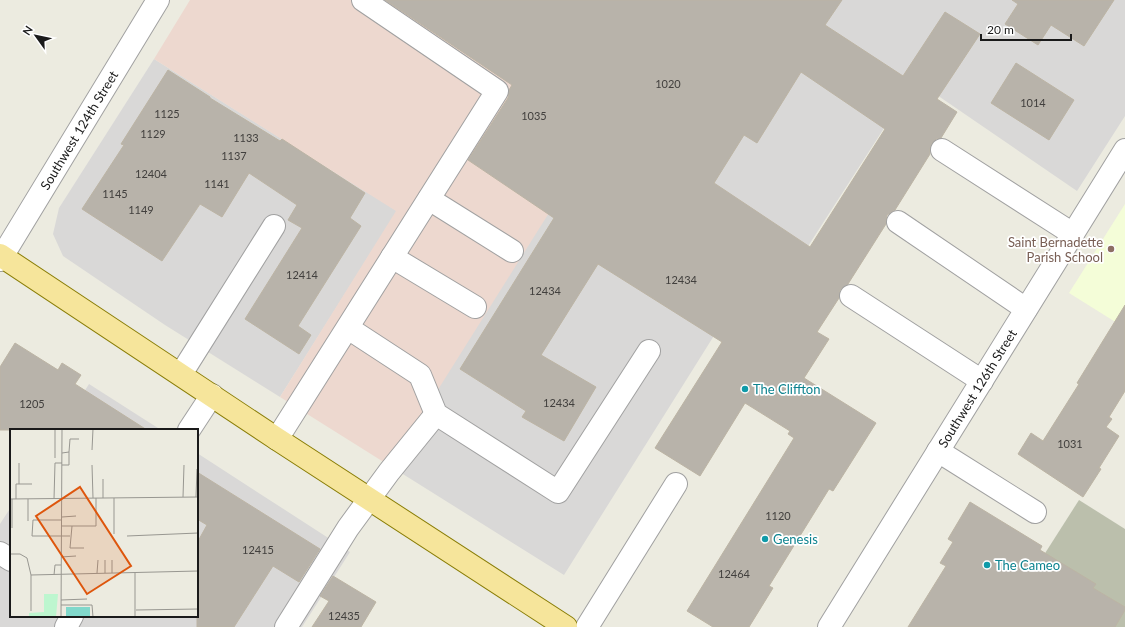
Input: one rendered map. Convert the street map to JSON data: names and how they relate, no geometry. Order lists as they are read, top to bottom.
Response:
{
  "streets": {
    "street": ["Southwest 124th Street", "Southwest 126th Street"]
  },
  "places": [
    "Saint Bernadette Parish School",
    "The Cliffton",
    "Genesis",
    "The Cameo"
  ],
  "house_numbers": [
    "1020",
    "1014",
    "1125",
    "1035",
    "1129",
    "1133",
    "1137",
    "12404",
    "1141",
    "1145",
    "1149",
    "12414",
    "12434",
    "12434",
    "12434",
    "1205",
    "1031",
    "1120",
    "12415",
    "12464",
    "12435"
  ],
  "scale_bar": "20 m",
  "north": "top left"
}
